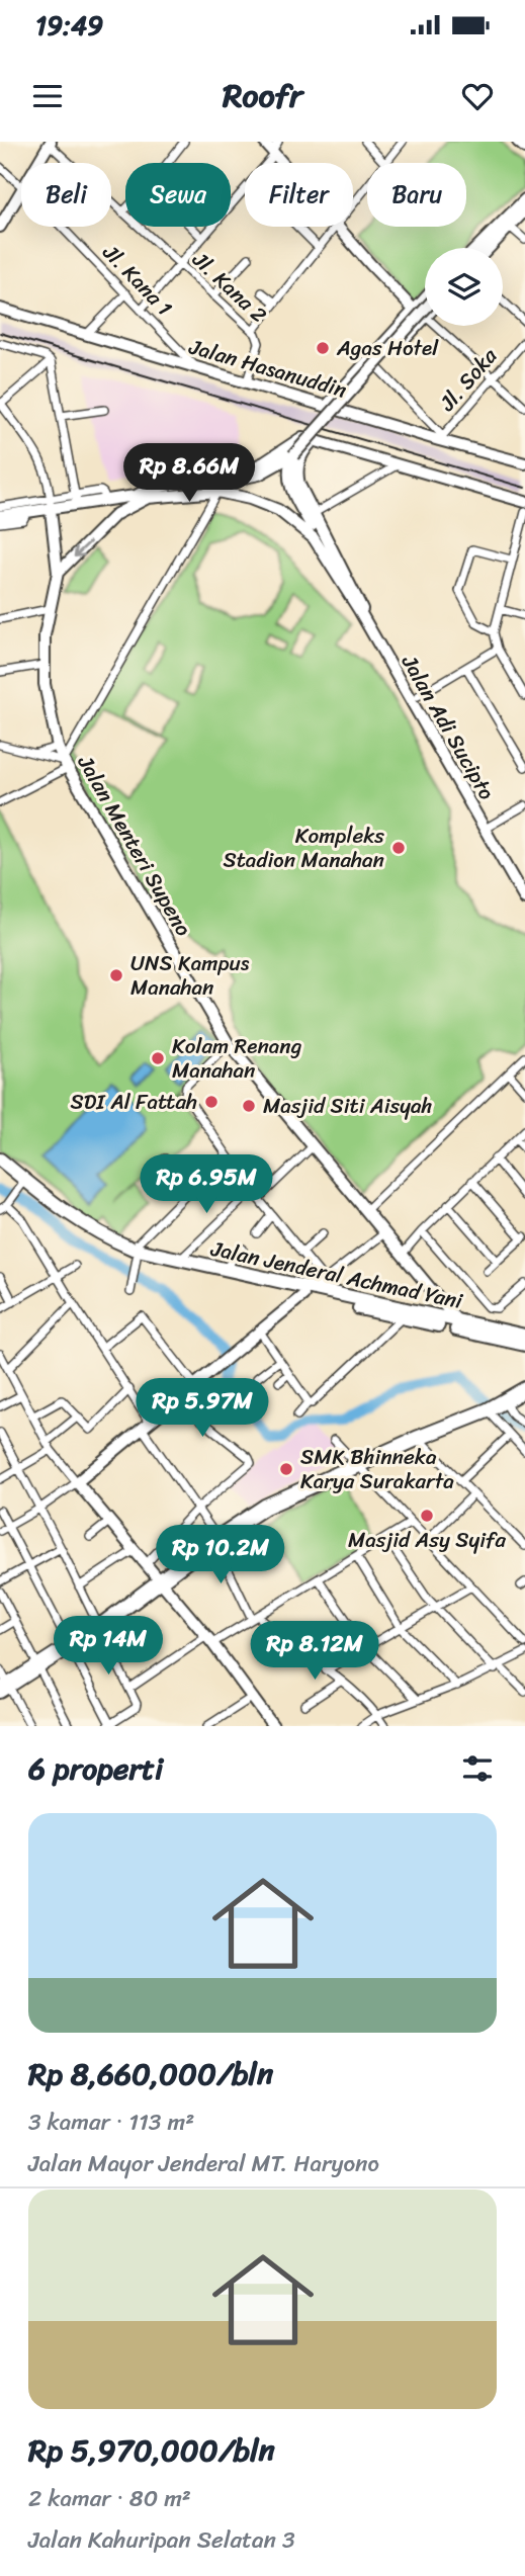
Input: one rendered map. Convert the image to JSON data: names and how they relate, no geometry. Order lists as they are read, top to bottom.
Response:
{
  "streets": {
    "main road": [
      "Jalan Hasanuddin",
      "Jalan Adi Sucipto",
      "Jalan Menteri Supeno",
      "Jalan Jenderal Achmad Yani"
    ],
    "street": ["Jl. Kana 1", "Jl. Kana 2", "Jl. Soka"]
  },
  "crossings": [
    ["Jl. Kana 1", "Jalan Hasanuddin"],
    ["Jl. Kana 2", "Jalan Hasanuddin"],
    ["Jalan Hasanuddin", "Jl. Soka"],
    ["Jalan Menteri Supeno", "Jalan Jenderal Achmad Yani"]
  ],
  "places": [
    "Agas Hotel",
    "Kompleks Stadion Manahan",
    "UNS Kampus Manahan",
    "Kolam Renang Manahan",
    "SDI Al Fattah",
    "Masjid Siti Aisyah",
    "SMK Bhinneka Karya Surakarta",
    "Masjid Asy Syifa"
  ],
  "page": {
    "status": "19:49",
    "header": "Roofr",
    "chip": [
      "Beli",
      "Sewa",
      "Filter",
      "Baru"
    ],
    "price": [
      "Rp 8.66M",
      "Rp 6.95M",
      "Rp 5.97M",
      "Rp 10.2M",
      "Rp 14M",
      "Rp 8.12M"
    ],
    "heading": "6 properti",
    "list": [
      {
        "name": "Rp 8,660,000/bln",
        "note": "3 kamar · 113 m² · Jalan Mayor Jenderal MT. Haryono"
      },
      {
        "name": "Rp 5,970,000/bln",
        "note": "2 kamar · 80 m² · Jalan Kahuripan Selatan 3"
      }
    ]
  }
}
